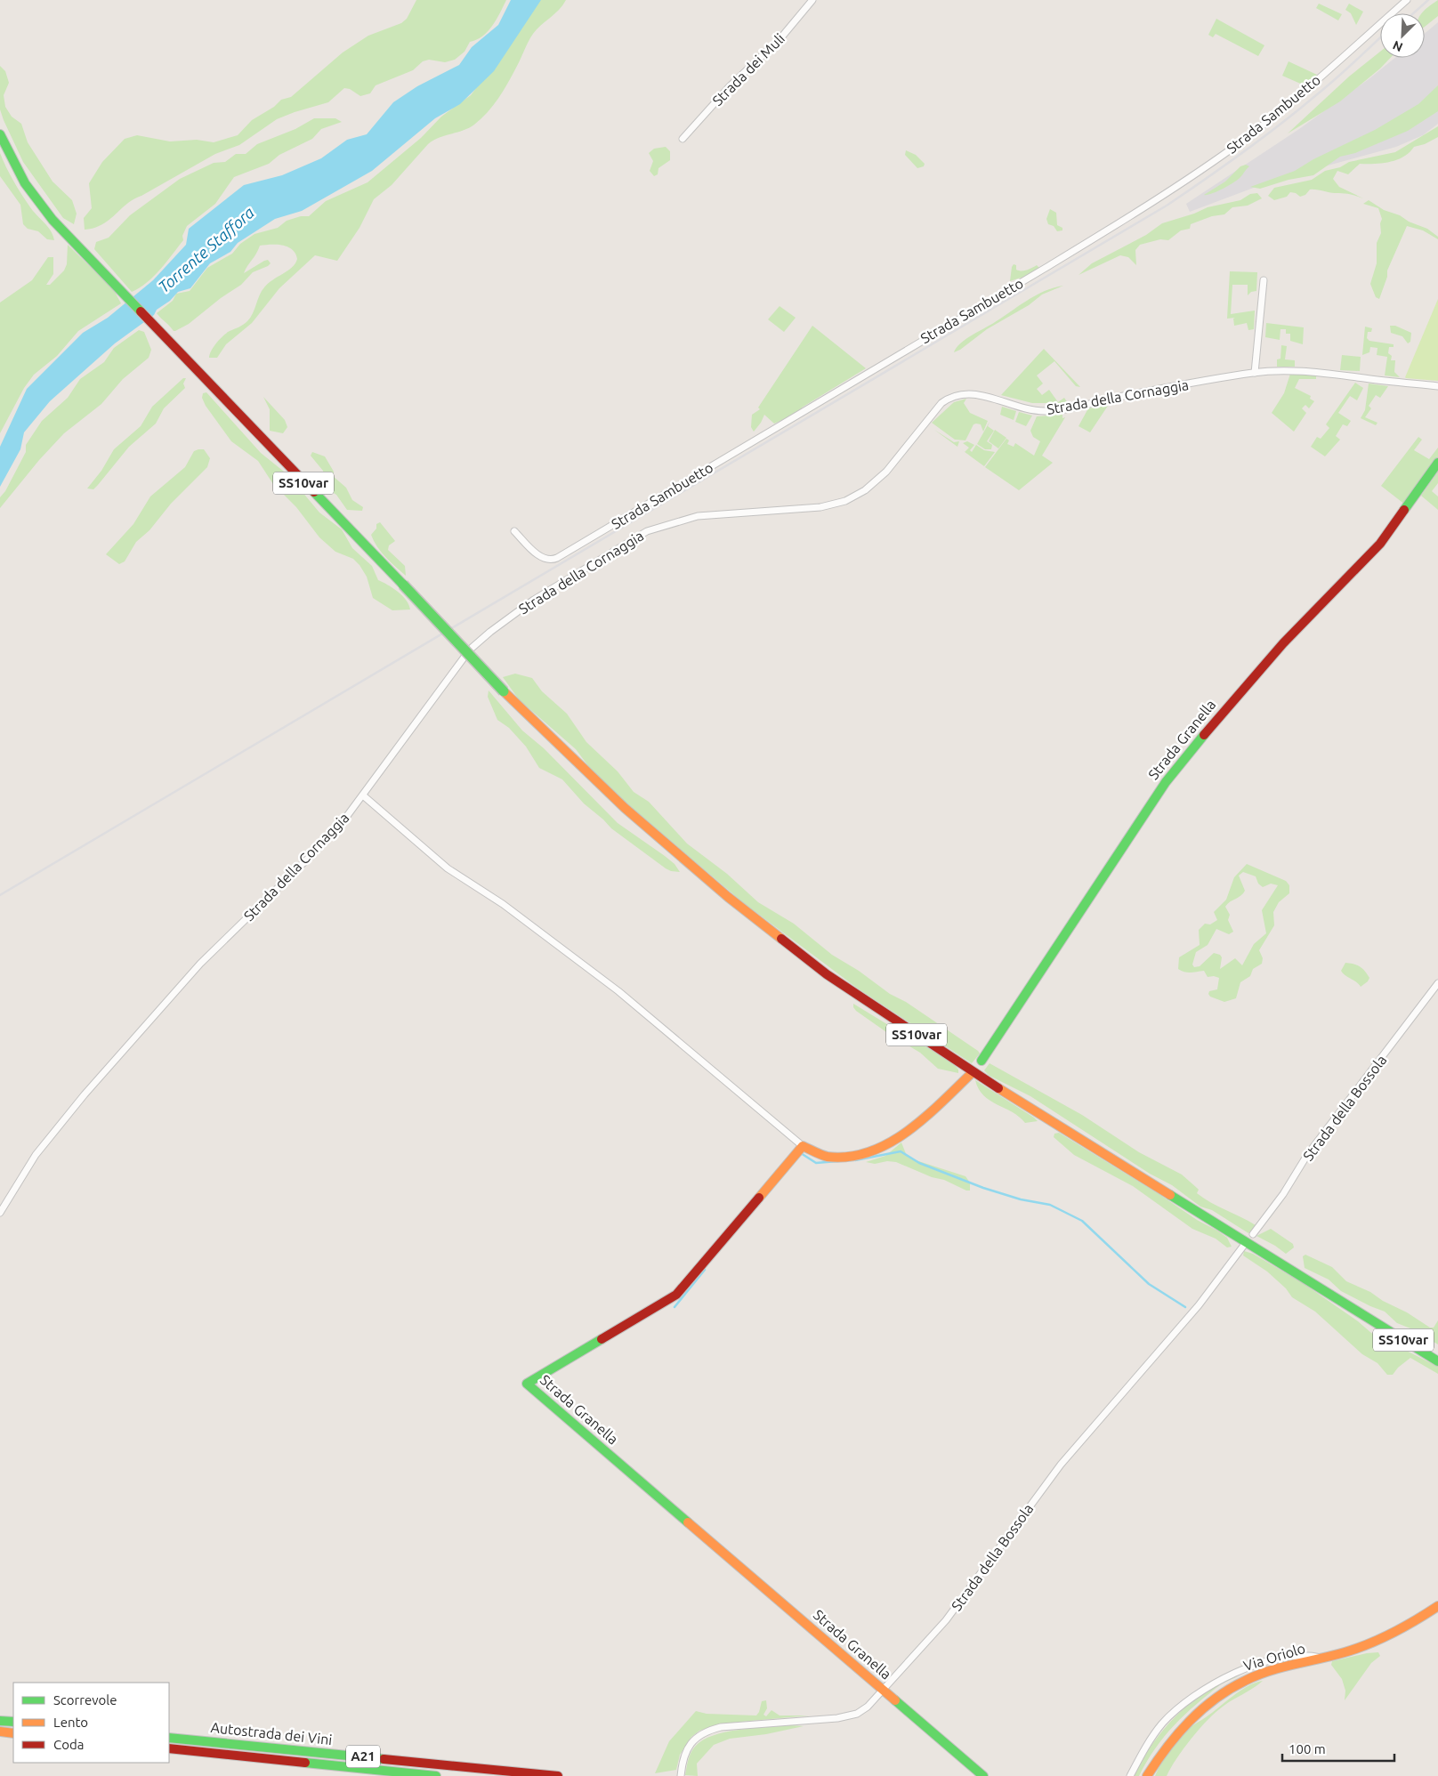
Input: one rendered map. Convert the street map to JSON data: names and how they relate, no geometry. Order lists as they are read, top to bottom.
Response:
{
  "streets": {
    "main road": [
      "SS10var",
      "Strada Granella",
      "Via Oriolo",
      "Autostrada dei Vini",
      "A21"
    ],
    "street": [
      "Strada dei Muli",
      "Strada Sambuetto",
      "Strada della Cornaggia",
      "Strada della Bossola"
    ]
  },
  "crossings": [
    ["Strada Granella", "Strada della Bossola"]
  ],
  "water": ["Torrente Staffora"],
  "legend": ["Scorrevole", "Lento", "Coda"],
  "scale_bar": "100 m",
  "north": "bottom left"
}
